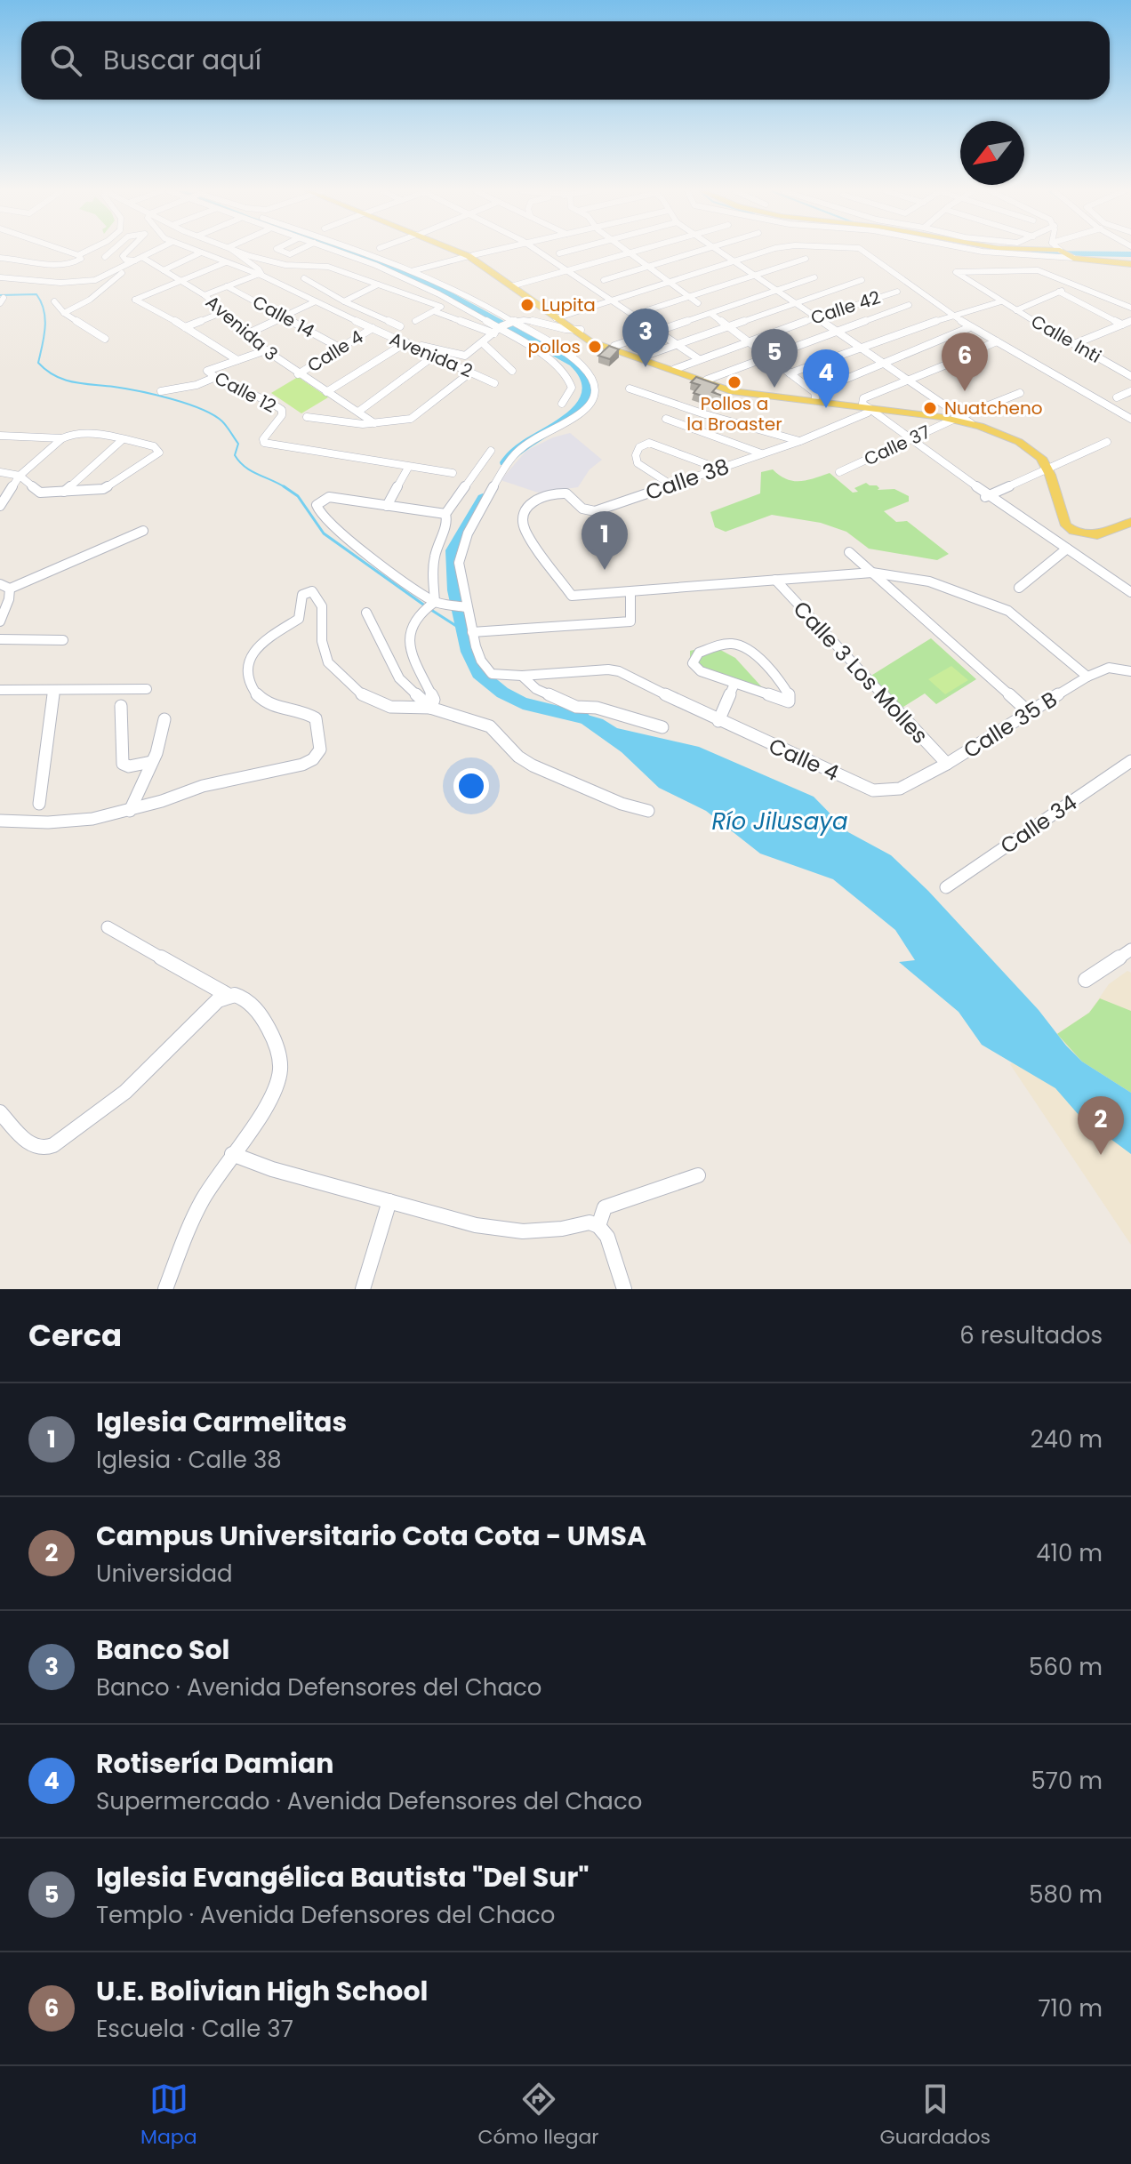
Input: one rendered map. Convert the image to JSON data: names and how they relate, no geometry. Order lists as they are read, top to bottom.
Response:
{
  "streets": {
    "street": [
      "Calle 42",
      "Calle 14",
      "Avenida 3",
      "Calle Inti",
      "Calle 4",
      "Avenida 2",
      "Calle 12",
      "Calle 37",
      "Calle 38",
      "Calle 3 Los Molles",
      "Calle 35 B",
      "Calle 34"
    ]
  },
  "crossings": [
    ["Calle 14", "Calle 4"],
    ["Avenida 3", "Calle 4"],
    ["Calle 4", "Avenida 2"],
    ["Calle 4", "Calle 35 B"],
    ["Calle 3 Los Molles", "Calle 35 B"]
  ],
  "water": ["Río Jilusaya"],
  "places": [
    "Lupita",
    "pollos",
    "Pollos a la Broaster",
    "Nuatcheno"
  ],
  "north": "bottom left",
  "page": {
    "search": "Buscar aquí",
    "pins": [
      "3",
      "5",
      "6",
      "4",
      "1",
      "2"
    ],
    "heading": ["Cerca", "6 resultados"],
    "list": [
      {
        "mark": "1",
        "name": "Iglesia Carmelitas",
        "note": "Iglesia · Calle 38",
        "value": "240 m"
      },
      {
        "mark": "2",
        "name": "Campus Universitario Cota Cota - UMSA",
        "note": "Universidad",
        "value": "410 m"
      },
      {
        "mark": "3",
        "name": "Banco Sol",
        "note": "Banco · Avenida Defensores del Chaco",
        "value": "560 m"
      },
      {
        "mark": "4",
        "name": "Rotisería Damian",
        "note": "Supermercado · Avenida Defensores del Chaco",
        "value": "570 m"
      },
      {
        "mark": "5",
        "name": "Iglesia Evangélica Bautista \"Del Sur\"",
        "note": "Templo · Avenida Defensores del Chaco",
        "value": "580 m"
      },
      {
        "mark": "6",
        "name": "U.E. Bolivian High School",
        "note": "Escuela · Calle 37",
        "value": "710 m"
      }
    ],
    "nav": ["Mapa", "Cómo llegar", "Guardados"]
  }
}
